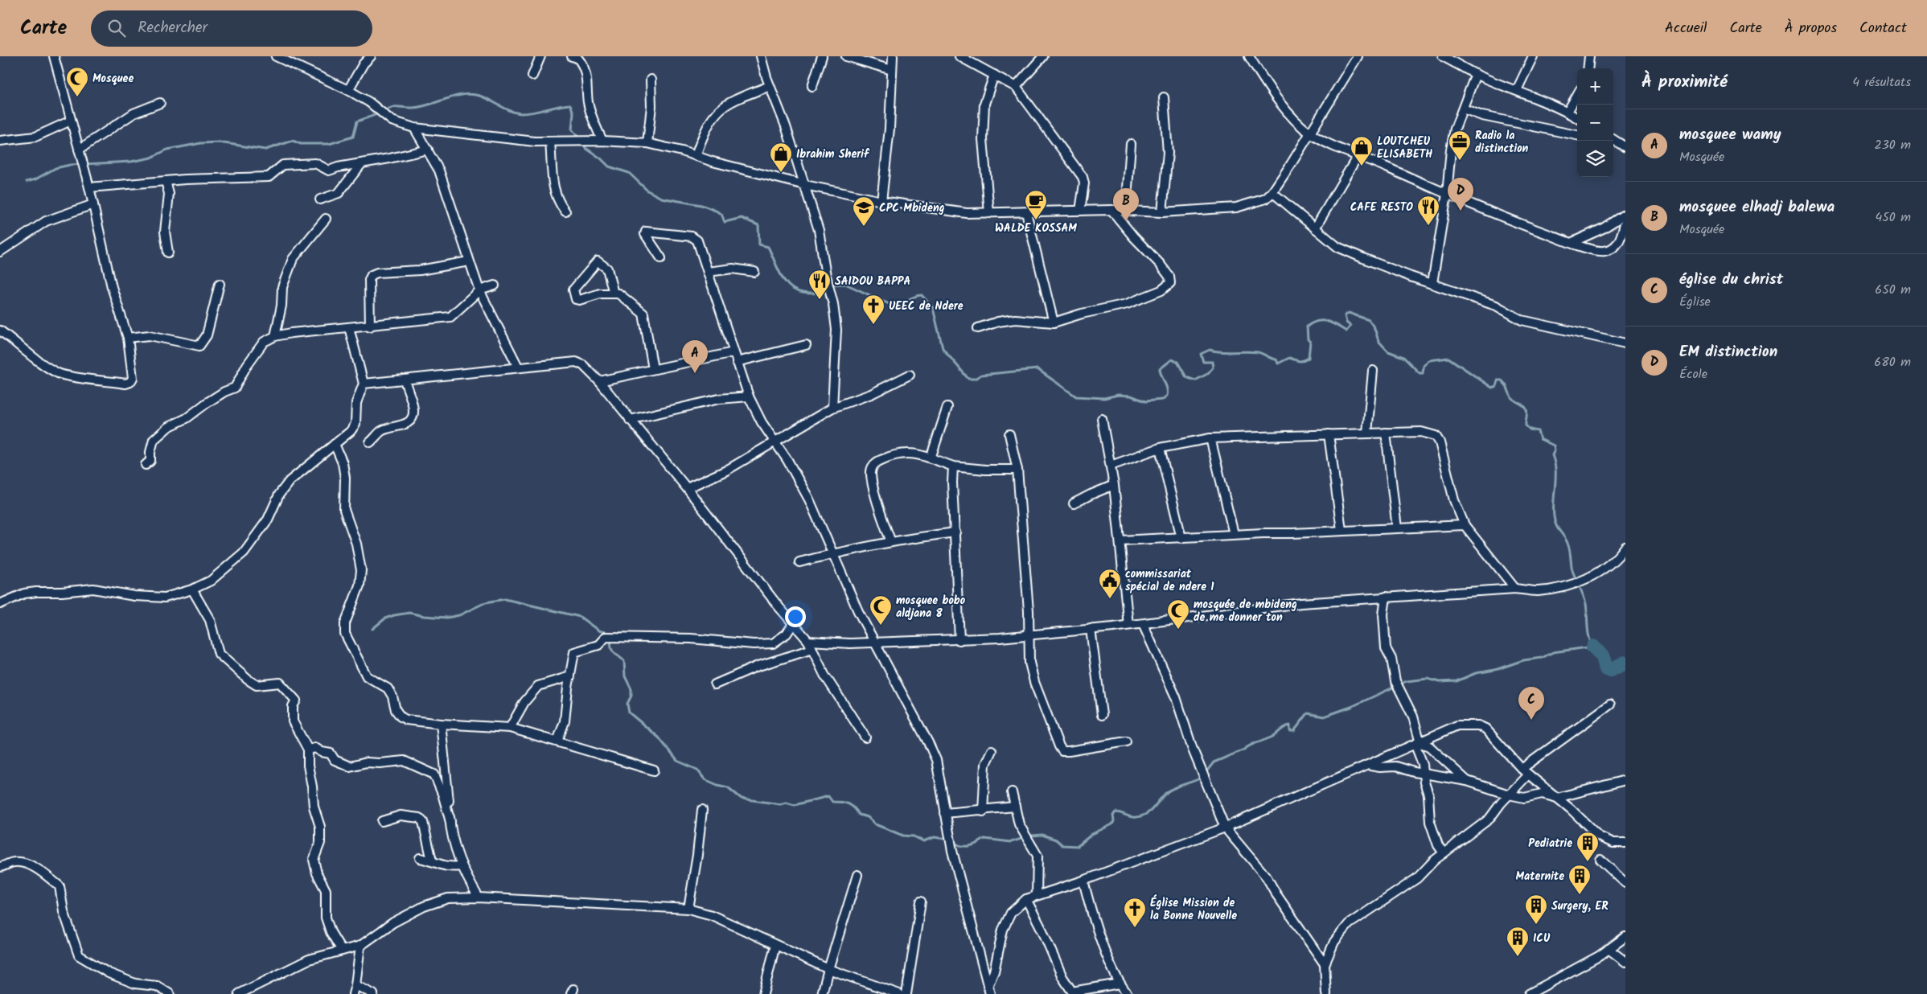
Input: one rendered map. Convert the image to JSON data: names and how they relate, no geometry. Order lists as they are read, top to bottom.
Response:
{
  "places": {
    "mosque": ["Mosquee", "mosquee bobo aldjana 8", "mosquée de mbideng de me donner ton"],
    "office": ["Radio la distinction"],
    "shop": ["LOUTCHEU ELISABETH", "Ibrahim Sherif"],
    "cafe": ["WALDE KOSSAM"],
    "restaurant": ["CAFE RESTO", "SAIDOU BAPPA"],
    "school or university": ["CPC Mbideng"],
    "church": ["UEEC de Ndere", "Église Mission de la Bonne Nouvelle"],
    "public building": ["commissariat spécial de ndere 1"],
    "building": [
      "Pediatrie",
      "Maternite",
      "Surgery, ER",
      "ICU"
    ]
  },
  "page": {
    "header": "Carte",
    "search": "Rechercher",
    "nav": [
      "Accueil",
      "Carte",
      "À propos",
      "Contact"
    ],
    "heading": ["À proximité", "4 résultats"],
    "map_buttons": ["+", "−"],
    "list": [
      {
        "mark": "A",
        "name": "mosquee wamy",
        "note": "Mosquée",
        "value": "230 m"
      },
      {
        "mark": "B",
        "name": "mosquee elhadj balewa",
        "note": "Mosquée",
        "value": "450 m"
      },
      {
        "mark": "C",
        "name": "église du christ",
        "note": "Église",
        "value": "650 m"
      },
      {
        "mark": "D",
        "name": "EM distinction",
        "note": "École",
        "value": "680 m"
      }
    ],
    "pins": [
      "D",
      "B",
      "A",
      "C"
    ]
  }
}
